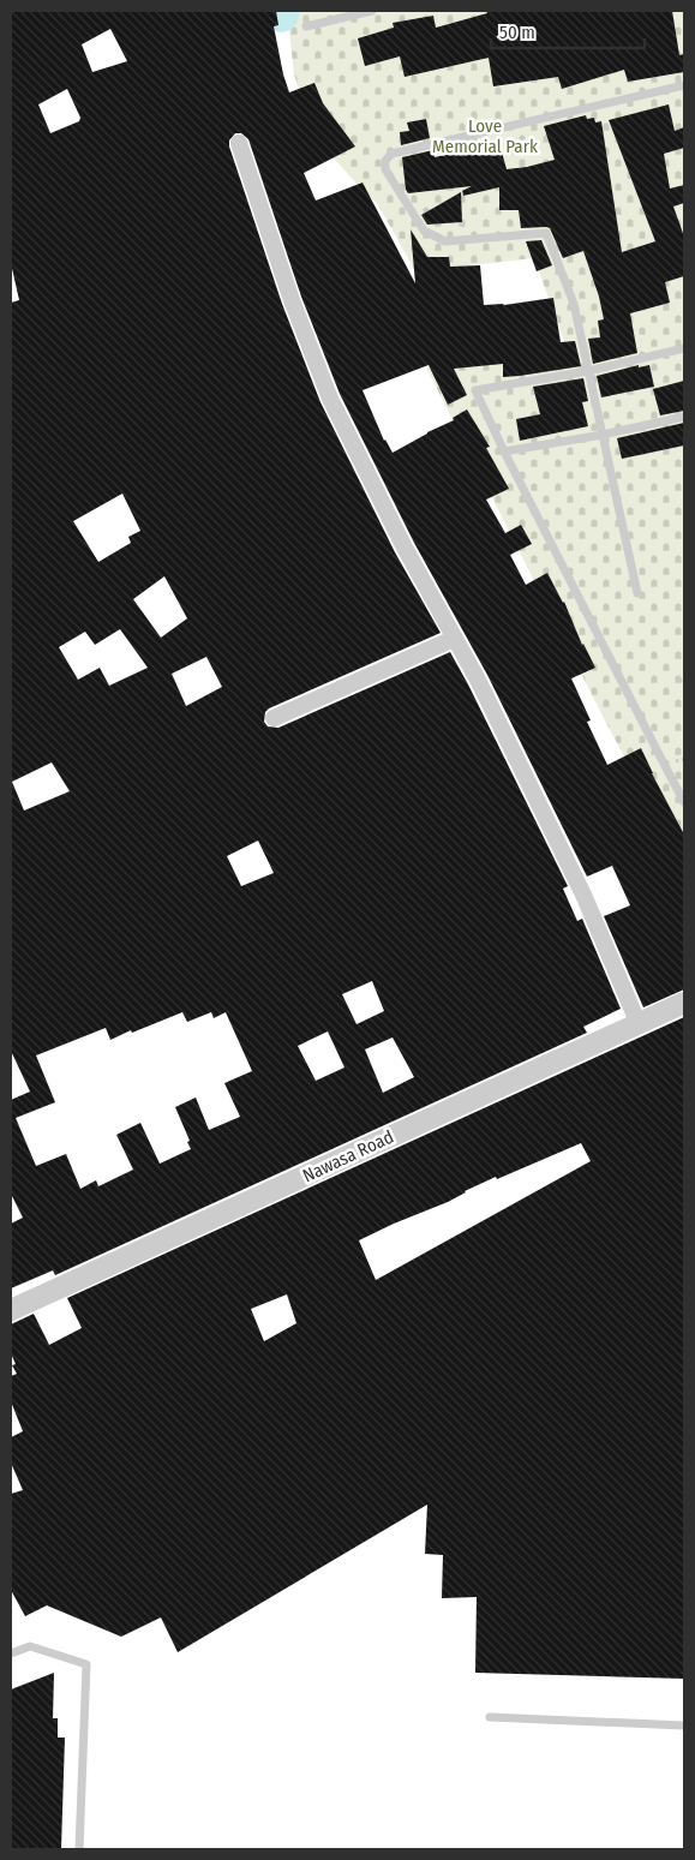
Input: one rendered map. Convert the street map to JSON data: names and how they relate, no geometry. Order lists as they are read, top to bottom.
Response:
{
  "streets": {
    "street": ["Nawasa Road"]
  },
  "parks": ["Love Memorial Park"],
  "scale_bar": "50 m"
}
